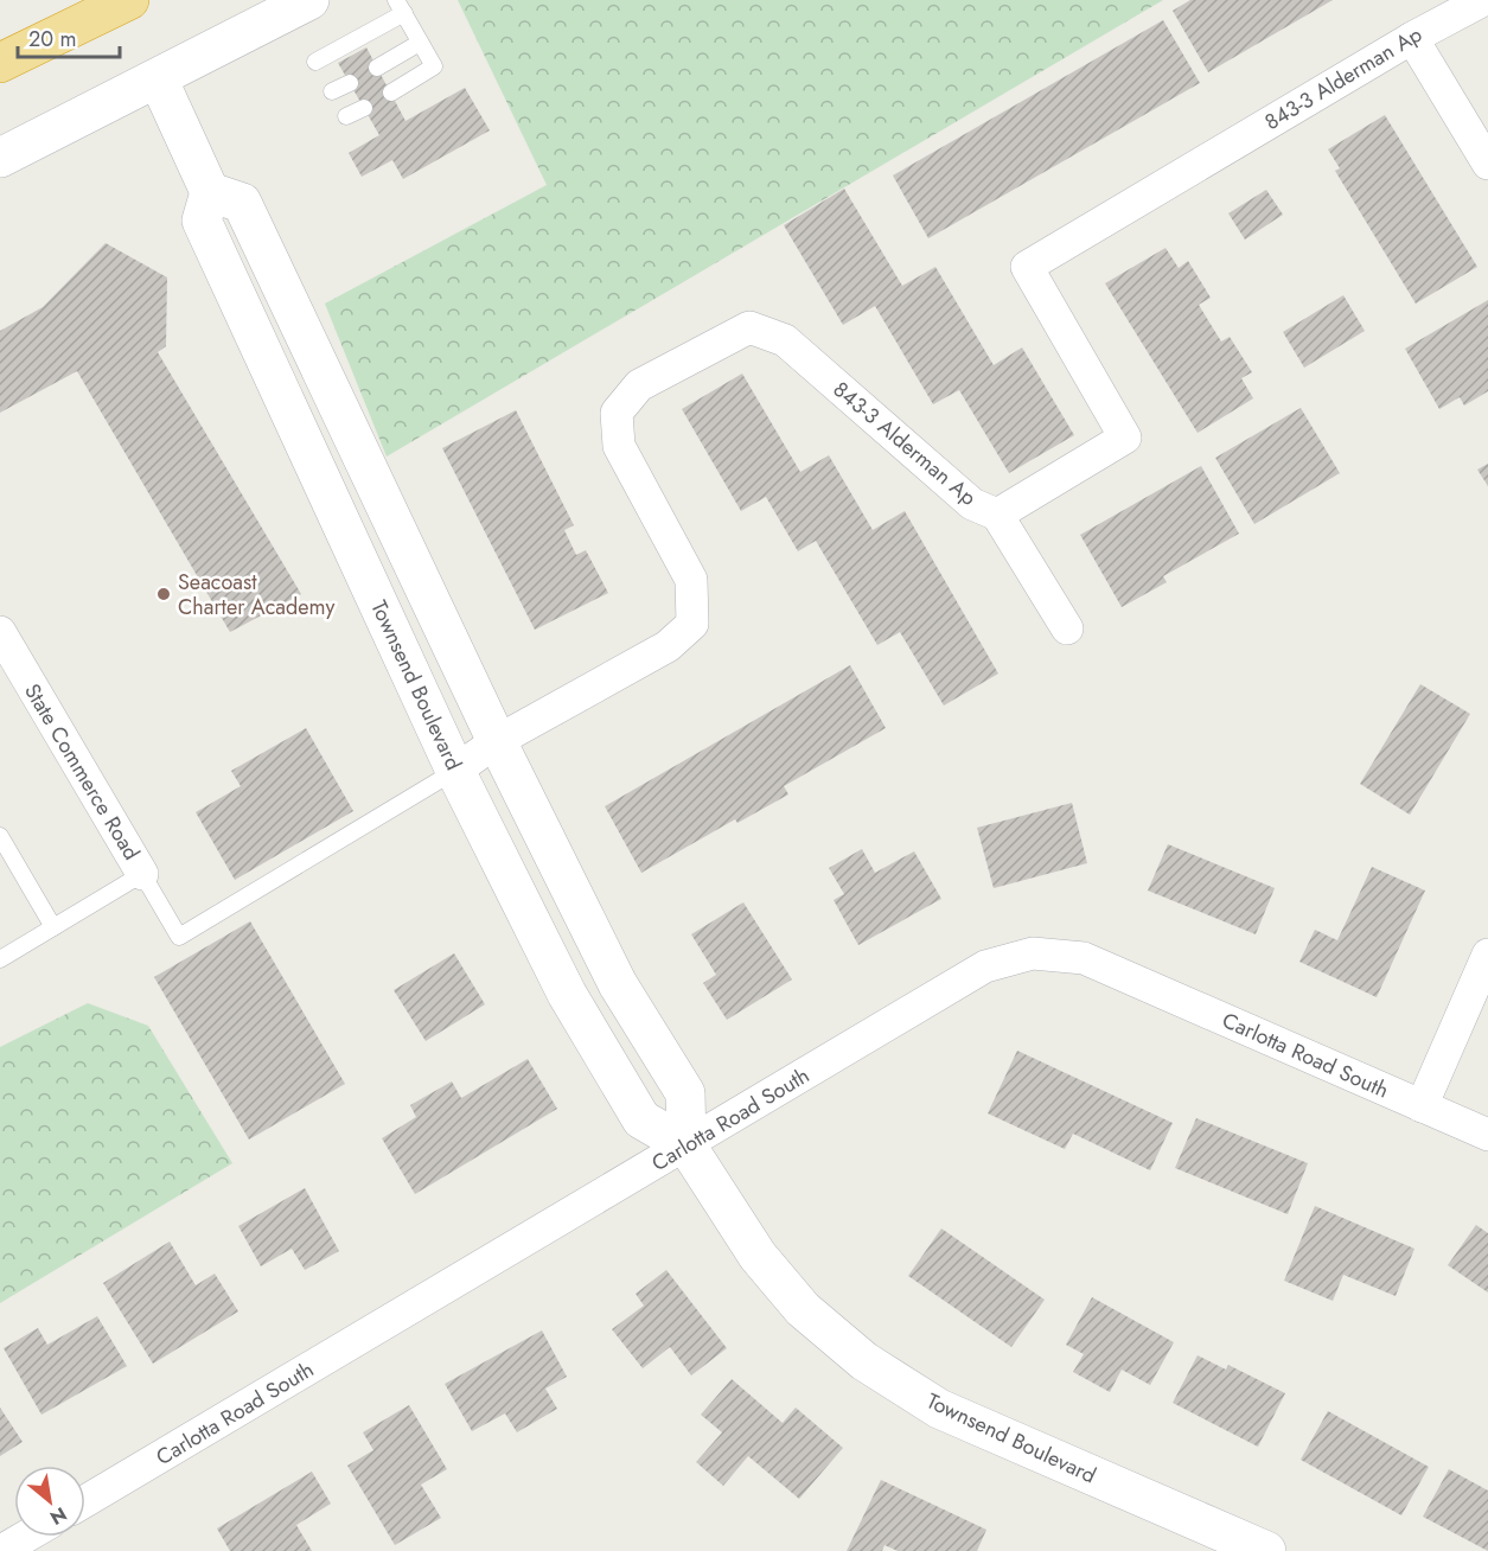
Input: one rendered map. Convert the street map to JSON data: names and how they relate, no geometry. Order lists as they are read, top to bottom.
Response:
{
  "streets": {
    "street": [
      "843-3 Alderman Ap",
      "Townsend Boulevard",
      "State Commerce Road",
      "Carlotta Road South"
    ]
  },
  "crossings": [
    ["843-3 Alderman Ap", "Townsend Boulevard"],
    ["Townsend Boulevard", "Carlotta Road South"]
  ],
  "places": ["Seacoast Charter Academy"],
  "scale_bar": "20 m",
  "north": "bottom right"
}
